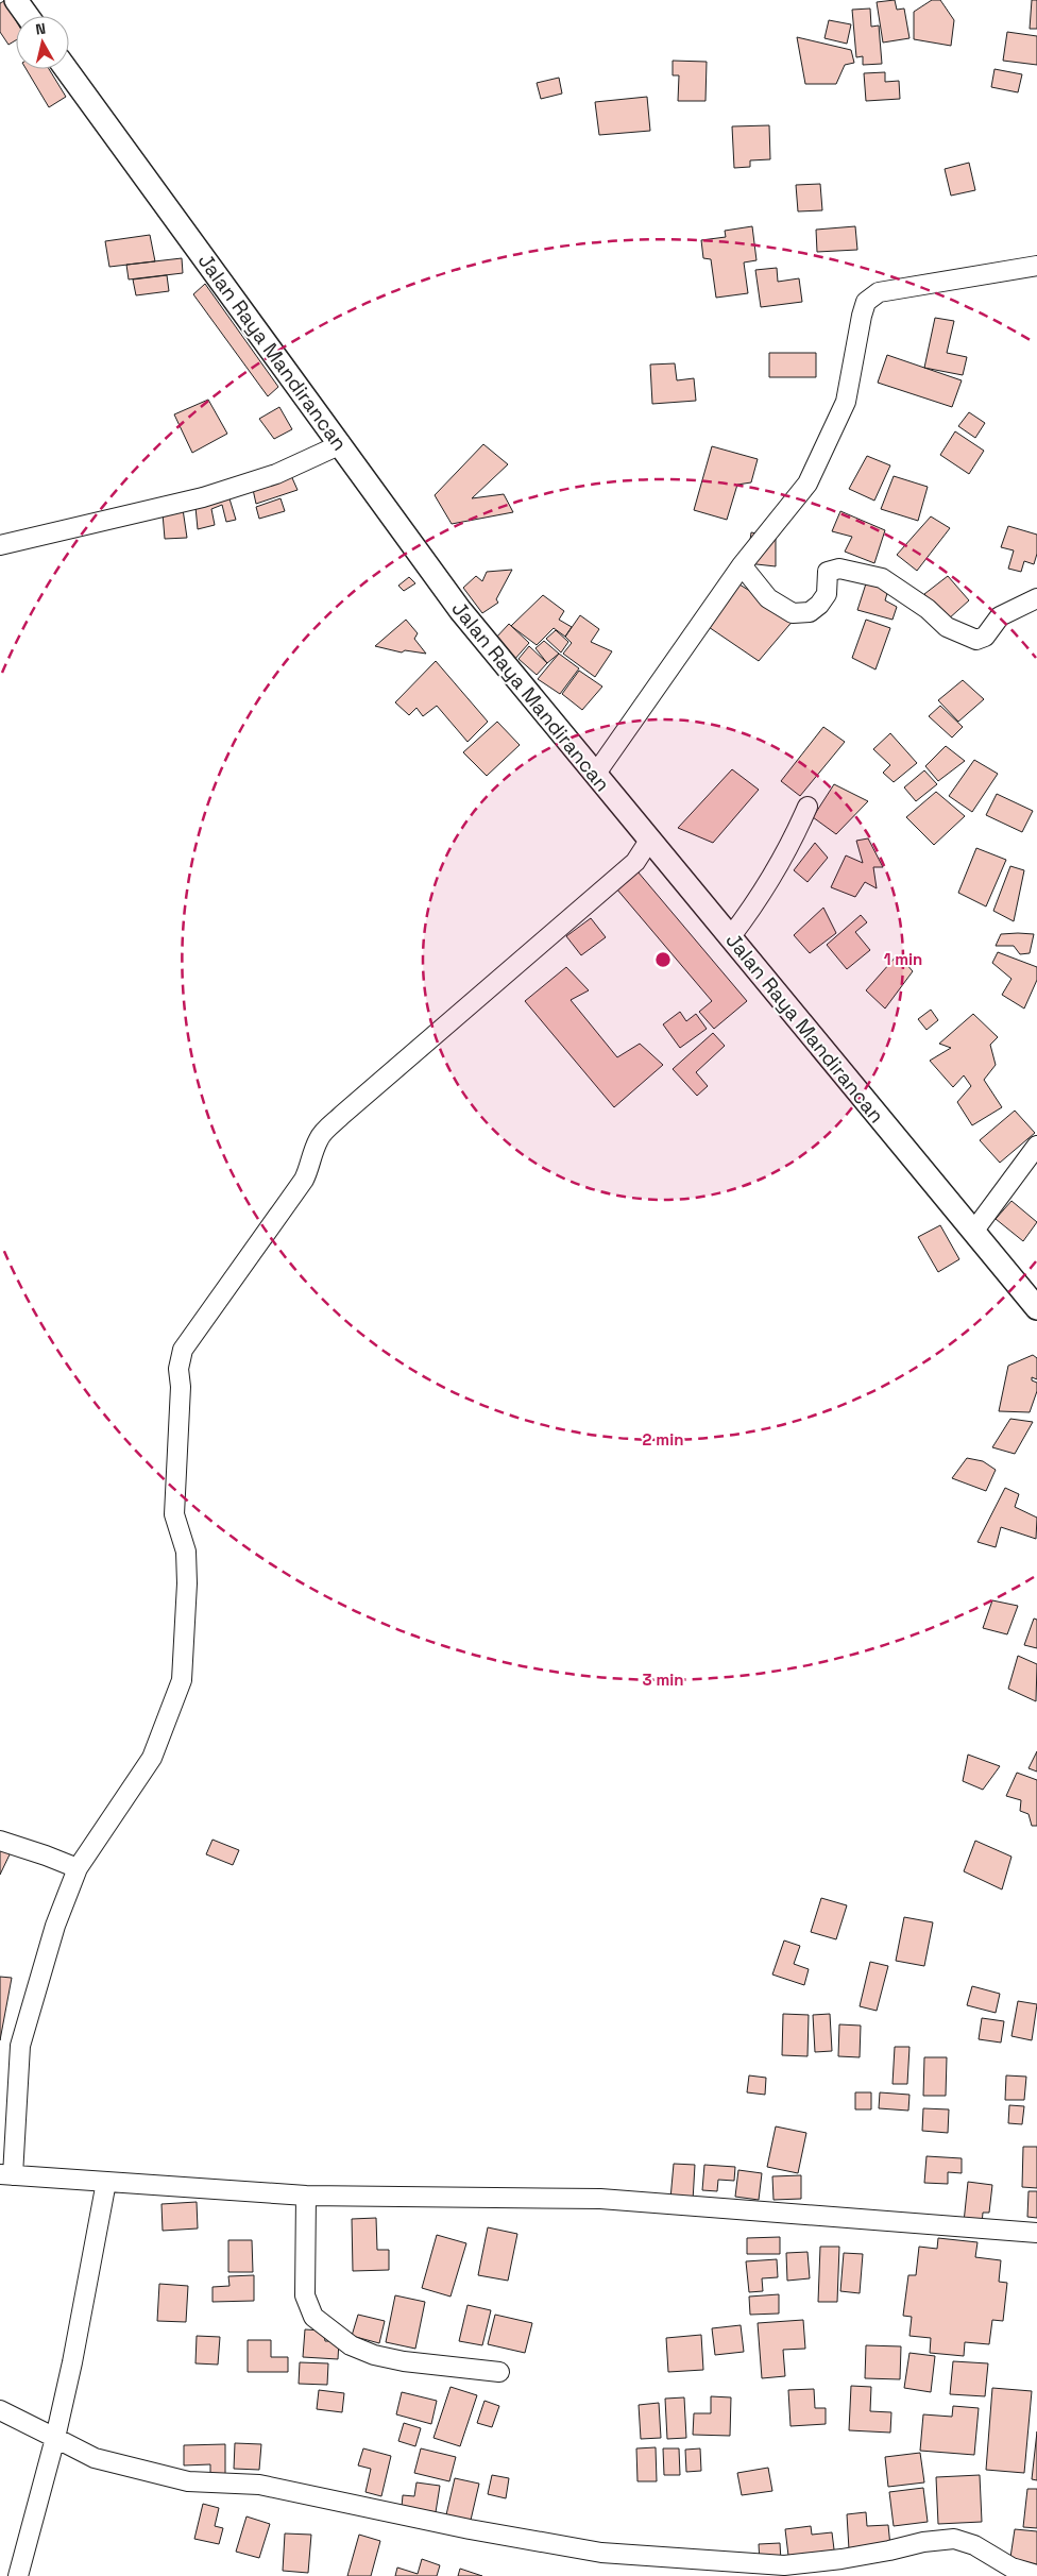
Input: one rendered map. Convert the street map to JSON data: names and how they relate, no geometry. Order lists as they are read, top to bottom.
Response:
{
  "streets": {
    "street": ["Jalan Raya Mandirancan"]
  },
  "north": "top",
  "rings": ["1 min", "2 min", "3 min"]
}
